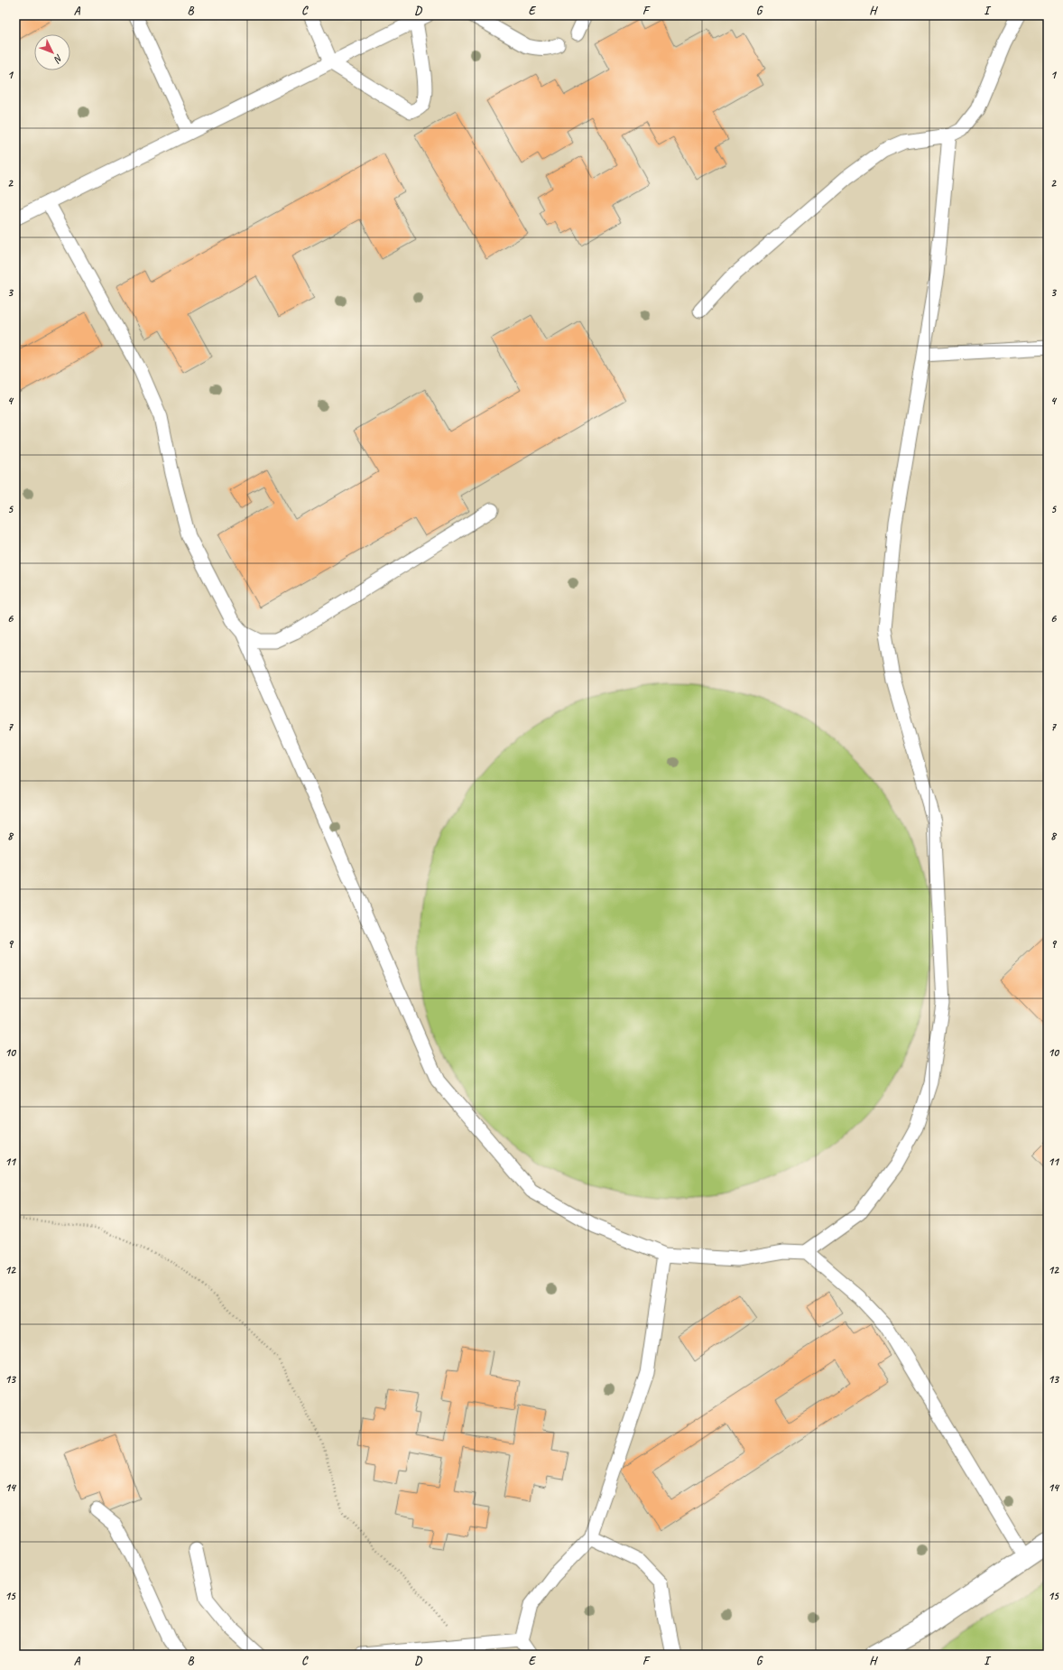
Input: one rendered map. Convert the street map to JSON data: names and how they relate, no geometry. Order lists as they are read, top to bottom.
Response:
{
  "north": "bottom right",
  "grid": {
    "columns": [
      "A",
      "B",
      "C",
      "D",
      "E",
      "F",
      "G",
      "H",
      "I"
    ],
    "rows": [
      "1",
      "2",
      "3",
      "4",
      "5",
      "6",
      "7",
      "8",
      "9",
      "10",
      "11",
      "12",
      "13",
      "14",
      "15"
    ]
  }
}
